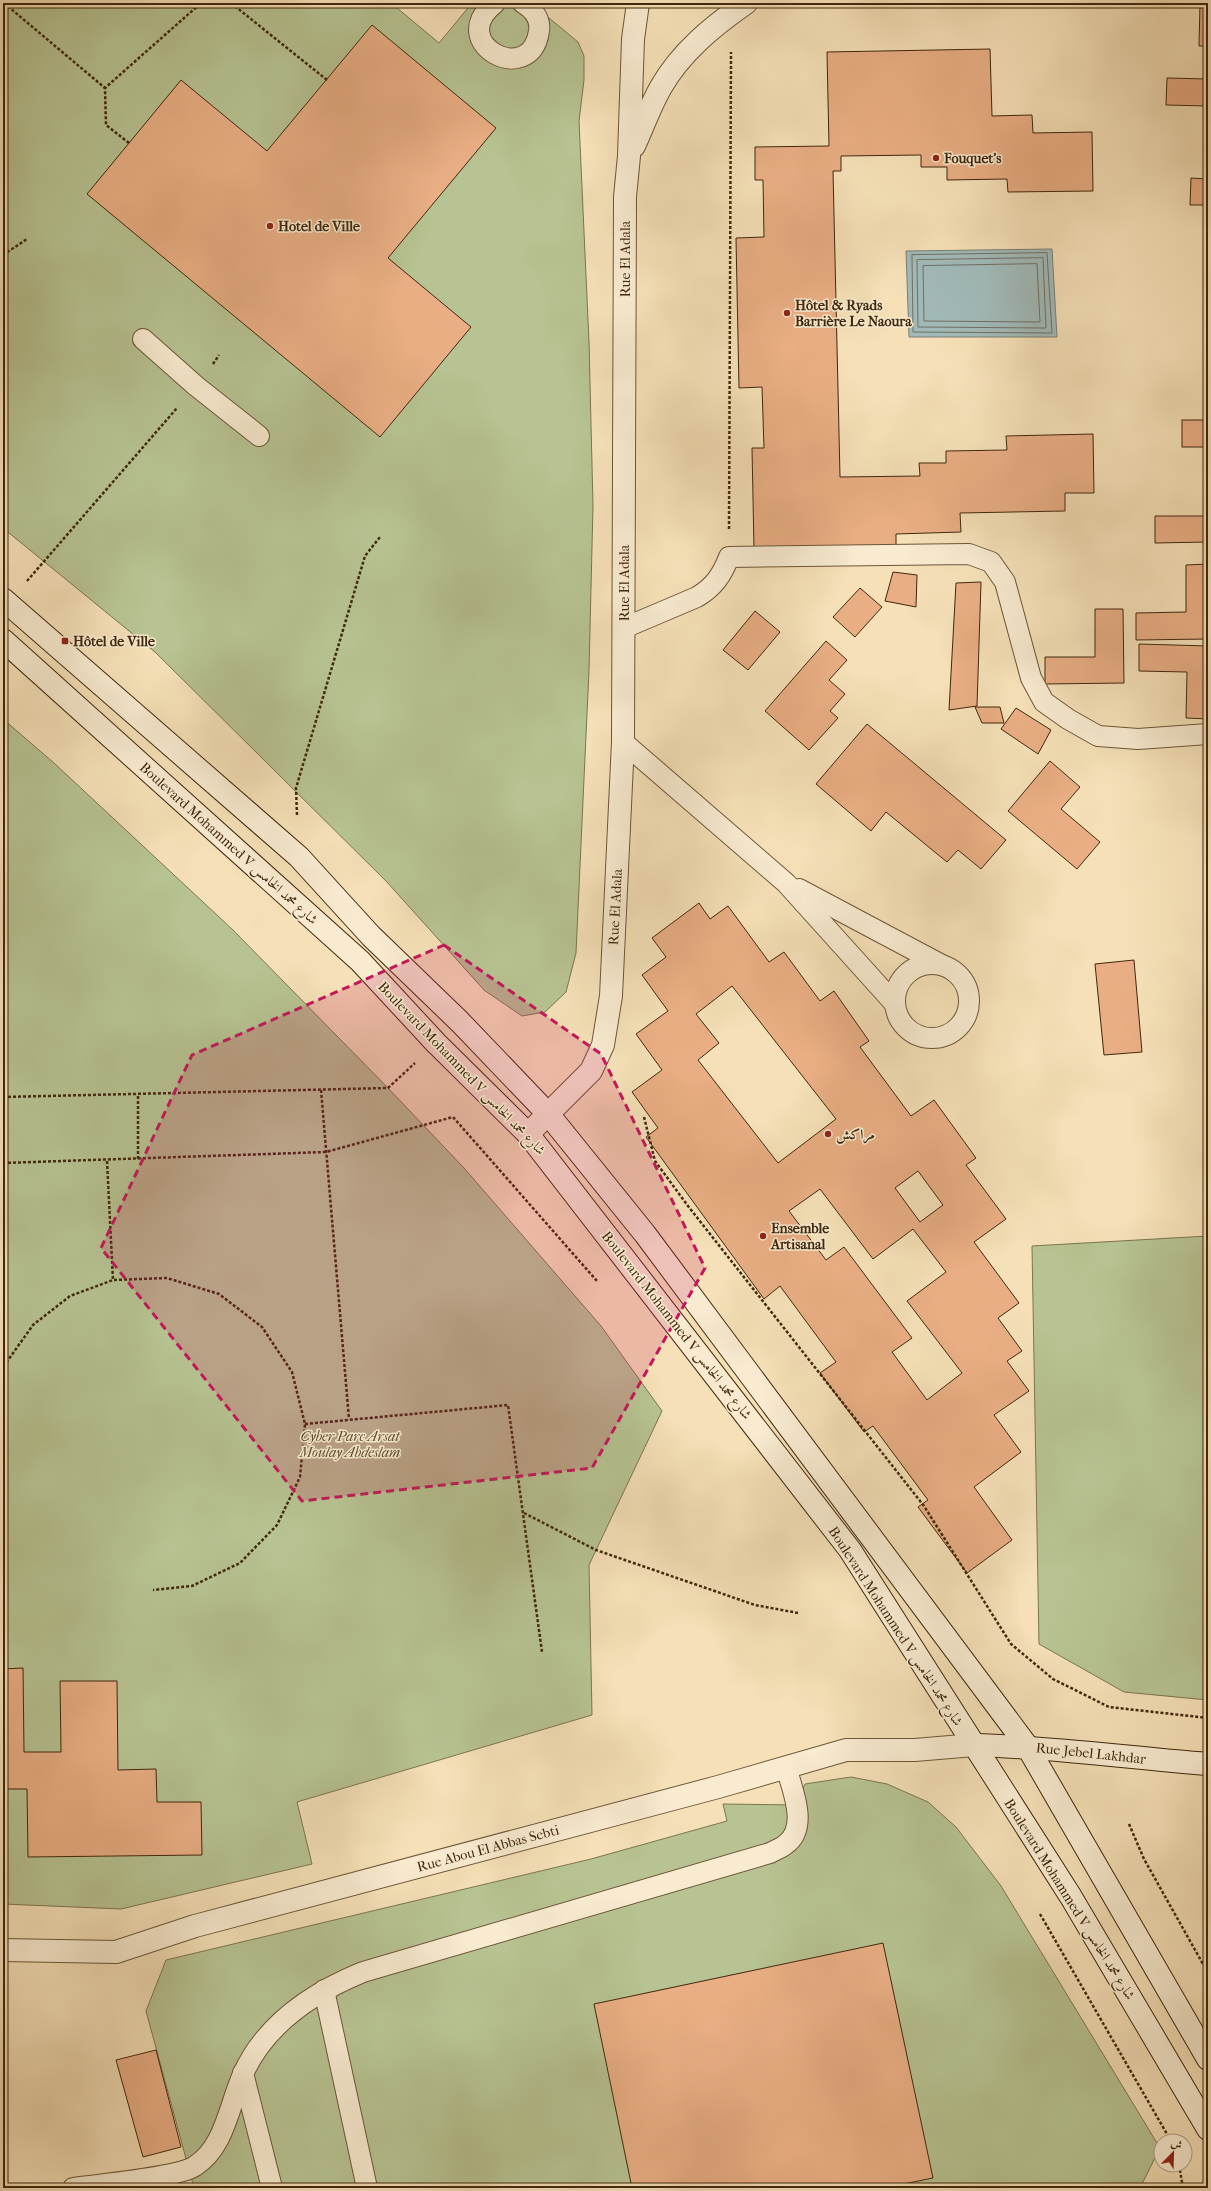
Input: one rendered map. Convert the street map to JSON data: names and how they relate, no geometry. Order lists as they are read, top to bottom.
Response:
{
  "streets": {
    "main road": [
      "Rue El Adala",
      "Boulevard Mohammed V شارع محمد الخامس",
      "Rue Jebel Lakhdar",
      "Rue Abou El Abbas Sebti"
    ]
  },
  "crossings": [
    ["Rue El Adala", "Boulevard Mohammed V شارع محمد الخامس"],
    ["Boulevard Mohammed V شارع محمد الخامس", "Rue Jebel Lakhdar"],
    ["Boulevard Mohammed V شارع محمد الخامس", "Rue Abou El Abbas Sebti"],
    ["Rue Jebel Lakhdar", "Rue Abou El Abbas Sebti"]
  ],
  "parks": ["Cyber Parc Arsat Moulay Abdeslam"],
  "places": {
    "other": [
      "Fouquet's",
      "Hotel de Ville",
      "Hôtel & Ryads Barrière Le Naoura",
      "مراكش",
      "Ensemble Artisanal"
    ],
    "transit": ["Hôtel de Ville"]
  },
  "north": "top right"
}
